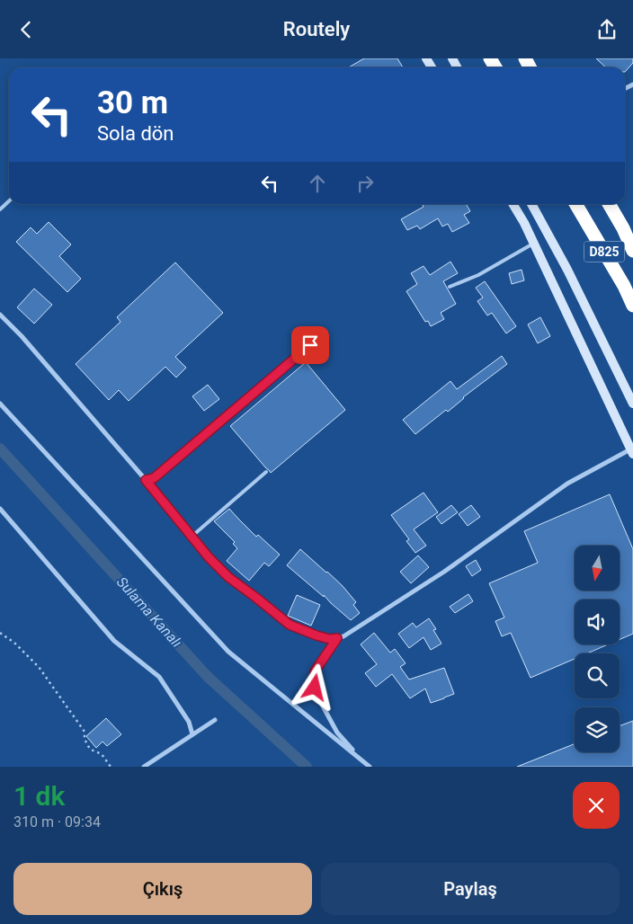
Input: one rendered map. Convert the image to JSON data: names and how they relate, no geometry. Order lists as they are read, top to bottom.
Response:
{
  "streets": {
    "highway": ["D825"]
  },
  "water": ["Sulama Kanalı"],
  "north": "bottom",
  "page": {
    "header": "Routely",
    "turn": ["30 m", "Sola dön"],
    "heading": ["1 dk", "310 m · 09:34"],
    "buttons": ["Çıkış", "Paylaş"]
  }
}
